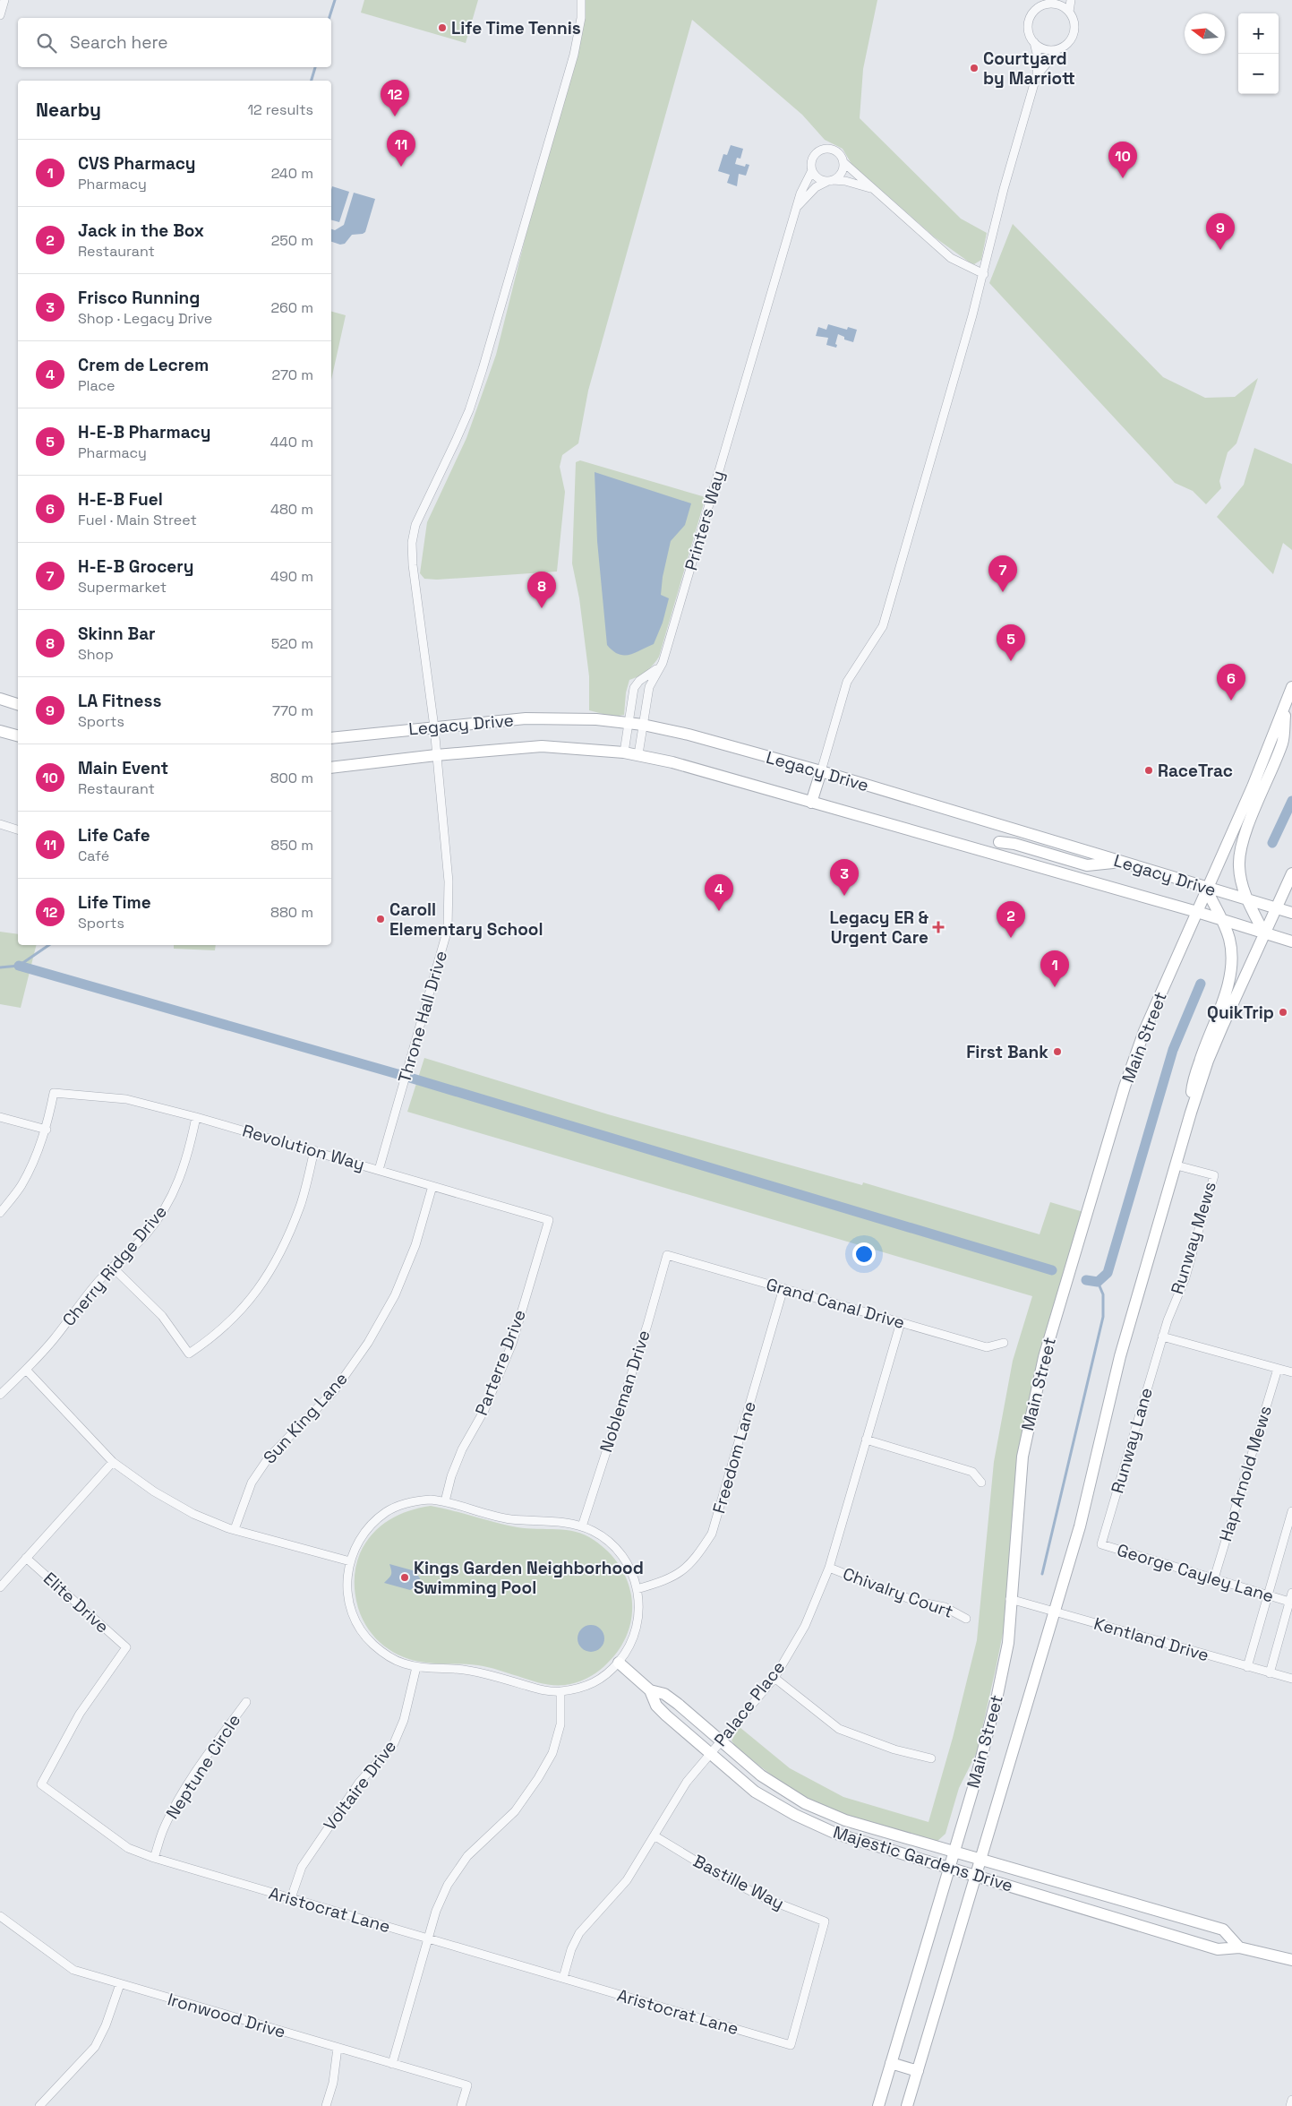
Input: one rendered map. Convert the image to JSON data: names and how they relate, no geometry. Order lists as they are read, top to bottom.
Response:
{
  "streets": {
    "main road": ["Legacy Drive", "Main Street", "Majestic Gardens Drive"],
    "street": [
      "Printers Way",
      "Throne Hall Drive",
      "Revolution Way",
      "Runway Mews",
      "Cherry Ridge Drive",
      "Grand Canal Drive",
      "Parterre Drive",
      "Nobleman Drive",
      "Sun King Lane",
      "Runway Lane",
      "Freedom Lane",
      "Hap Arnold Mews",
      "George Cayley Lane",
      "Chivalry Court",
      "Elite Drive",
      "Kentland Drive",
      "Palace Place",
      "Neptune Circle",
      "Voltaire Drive",
      "Bastille Way",
      "Aristocrat Lane",
      "Ironwood Drive"
    ]
  },
  "crossings": [
    ["Printers Way", "Legacy Drive"],
    ["Legacy Drive", "Throne Hall Drive"],
    ["Legacy Drive", "Main Street"],
    ["Throne Hall Drive", "Revolution Way"],
    ["Main Street", "Runway Mews"],
    ["Main Street", "Kentland Drive"],
    ["Main Street", "Majestic Gardens Drive"],
    ["Revolution Way", "Cherry Ridge Drive"],
    ["Revolution Way", "Parterre Drive"],
    ["Revolution Way", "Sun King Lane"],
    ["Runway Mews", "Runway Lane"],
    ["Grand Canal Drive", "Nobleman Drive"],
    ["Grand Canal Drive", "Freedom Lane"],
    ["Grand Canal Drive", "Palace Place"],
    ["Runway Lane", "George Cayley Lane"],
    ["Hap Arnold Mews", "George Cayley Lane"],
    ["Chivalry Court", "Palace Place"],
    ["Elite Drive", "Aristocrat Lane"],
    ["Palace Place", "Majestic Gardens Drive"],
    ["Palace Place", "Bastille Way"],
    ["Palace Place", "Aristocrat Lane"],
    ["Neptune Circle", "Aristocrat Lane"],
    ["Voltaire Drive", "Aristocrat Lane"],
    ["Bastille Way", "Aristocrat Lane"]
  ],
  "places": {
    "other": [
      "Life Time Tennis",
      "Courtyard by Marriott",
      "RaceTrac",
      "Caroll Elementary School",
      "QuikTrip",
      "First Bank",
      "Kings Garden Neighborhood Swimming Pool"
    ],
    "health": ["Legacy ER & Urgent Care"]
  },
  "north": "left",
  "page": {
    "map_buttons": ["+", "−"],
    "search": "Search here",
    "pins": [
      "12",
      "11",
      "10",
      "9",
      "7",
      "8",
      "5",
      "6",
      "3",
      "4",
      "2",
      "1"
    ],
    "heading": ["Nearby", "12 results"],
    "list": [
      {
        "mark": "1",
        "name": "CVS Pharmacy",
        "note": "Pharmacy",
        "value": "240 m"
      },
      {
        "mark": "2",
        "name": "Jack in the Box",
        "note": "Restaurant",
        "value": "250 m"
      },
      {
        "mark": "3",
        "name": "Frisco Running",
        "note": "Shop · Legacy Drive",
        "value": "260 m"
      },
      {
        "mark": "4",
        "name": "Crem de Lecrem",
        "note": "Place",
        "value": "270 m"
      },
      {
        "mark": "5",
        "name": "H-E-B Pharmacy",
        "note": "Pharmacy",
        "value": "440 m"
      },
      {
        "mark": "6",
        "name": "H-E-B Fuel",
        "note": "Fuel · Main Street",
        "value": "480 m"
      },
      {
        "mark": "7",
        "name": "H-E-B Grocery",
        "note": "Supermarket",
        "value": "490 m"
      },
      {
        "mark": "8",
        "name": "Skinn Bar",
        "note": "Shop",
        "value": "520 m"
      },
      {
        "mark": "9",
        "name": "LA Fitness",
        "note": "Sports",
        "value": "770 m"
      },
      {
        "mark": "10",
        "name": "Main Event",
        "note": "Restaurant",
        "value": "800 m"
      },
      {
        "mark": "11",
        "name": "Life Cafe",
        "note": "Café",
        "value": "850 m"
      },
      {
        "mark": "12",
        "name": "Life Time",
        "note": "Sports",
        "value": "880 m"
      }
    ]
  }
}
